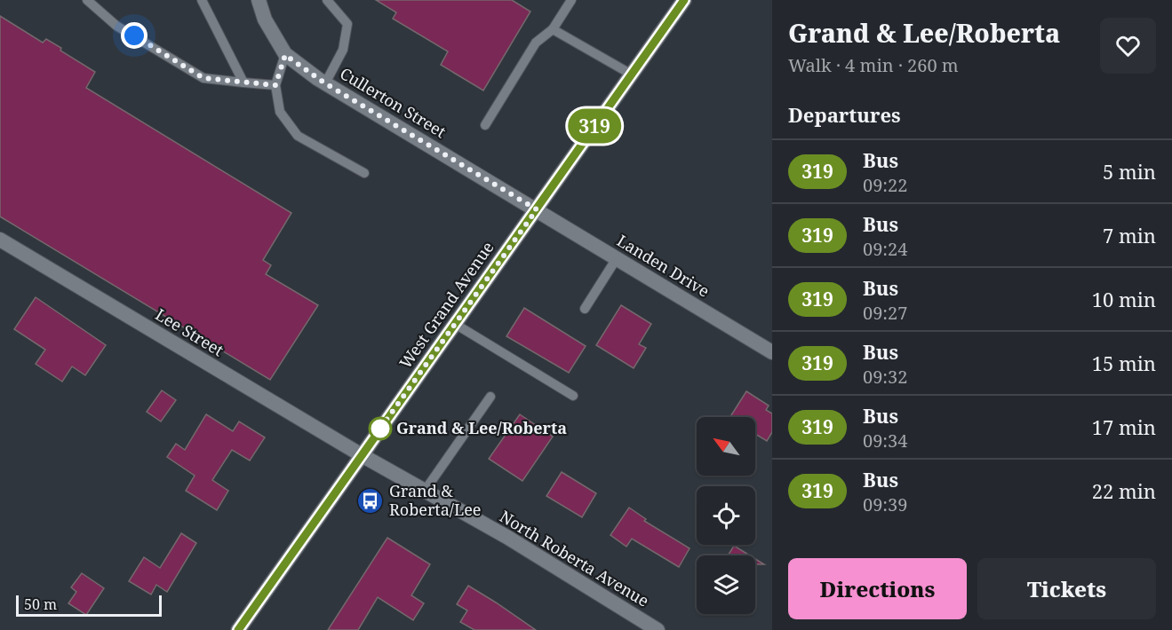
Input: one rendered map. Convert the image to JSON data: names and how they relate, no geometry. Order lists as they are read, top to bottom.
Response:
{
  "streets": {
    "street": [
      "Cullerton Street",
      "Landen Drive",
      "West Grand Avenue",
      "Lee Street",
      "North Roberta Avenue"
    ]
  },
  "crossings": [
    ["Cullerton Street", "Landen Drive"],
    ["Cullerton Street", "West Grand Avenue"],
    ["Landen Drive", "West Grand Avenue"],
    ["West Grand Avenue", "Lee Street"],
    ["West Grand Avenue", "North Roberta Avenue"],
    ["Lee Street", "North Roberta Avenue"]
  ],
  "places": {
    "other": ["Grand & Lee/Roberta"],
    "bus stop": ["Grand & Roberta/Lee"]
  },
  "lines": ["bus line 319"],
  "scale_bar": "50 m",
  "north": "top left",
  "page": {
    "on_map": "319",
    "heading": [
      ["Grand & Lee/Roberta", "Walk · 4 min · 260 m"],
      "Departures"
    ],
    "list": [
      {
        "mark": "319",
        "name": "Bus",
        "note": "09:22",
        "value": "5 min"
      },
      {
        "mark": "319",
        "name": "Bus",
        "note": "09:24",
        "value": "7 min"
      },
      {
        "mark": "319",
        "name": "Bus",
        "note": "09:27",
        "value": "10 min"
      },
      {
        "mark": "319",
        "name": "Bus",
        "note": "09:32",
        "value": "15 min"
      },
      {
        "mark": "319",
        "name": "Bus",
        "note": "09:34",
        "value": "17 min"
      },
      {
        "mark": "319",
        "name": "Bus",
        "note": "09:39",
        "value": "22 min"
      }
    ],
    "buttons": ["Directions", "Tickets"],
    "scale": "50 m"
  }
}
